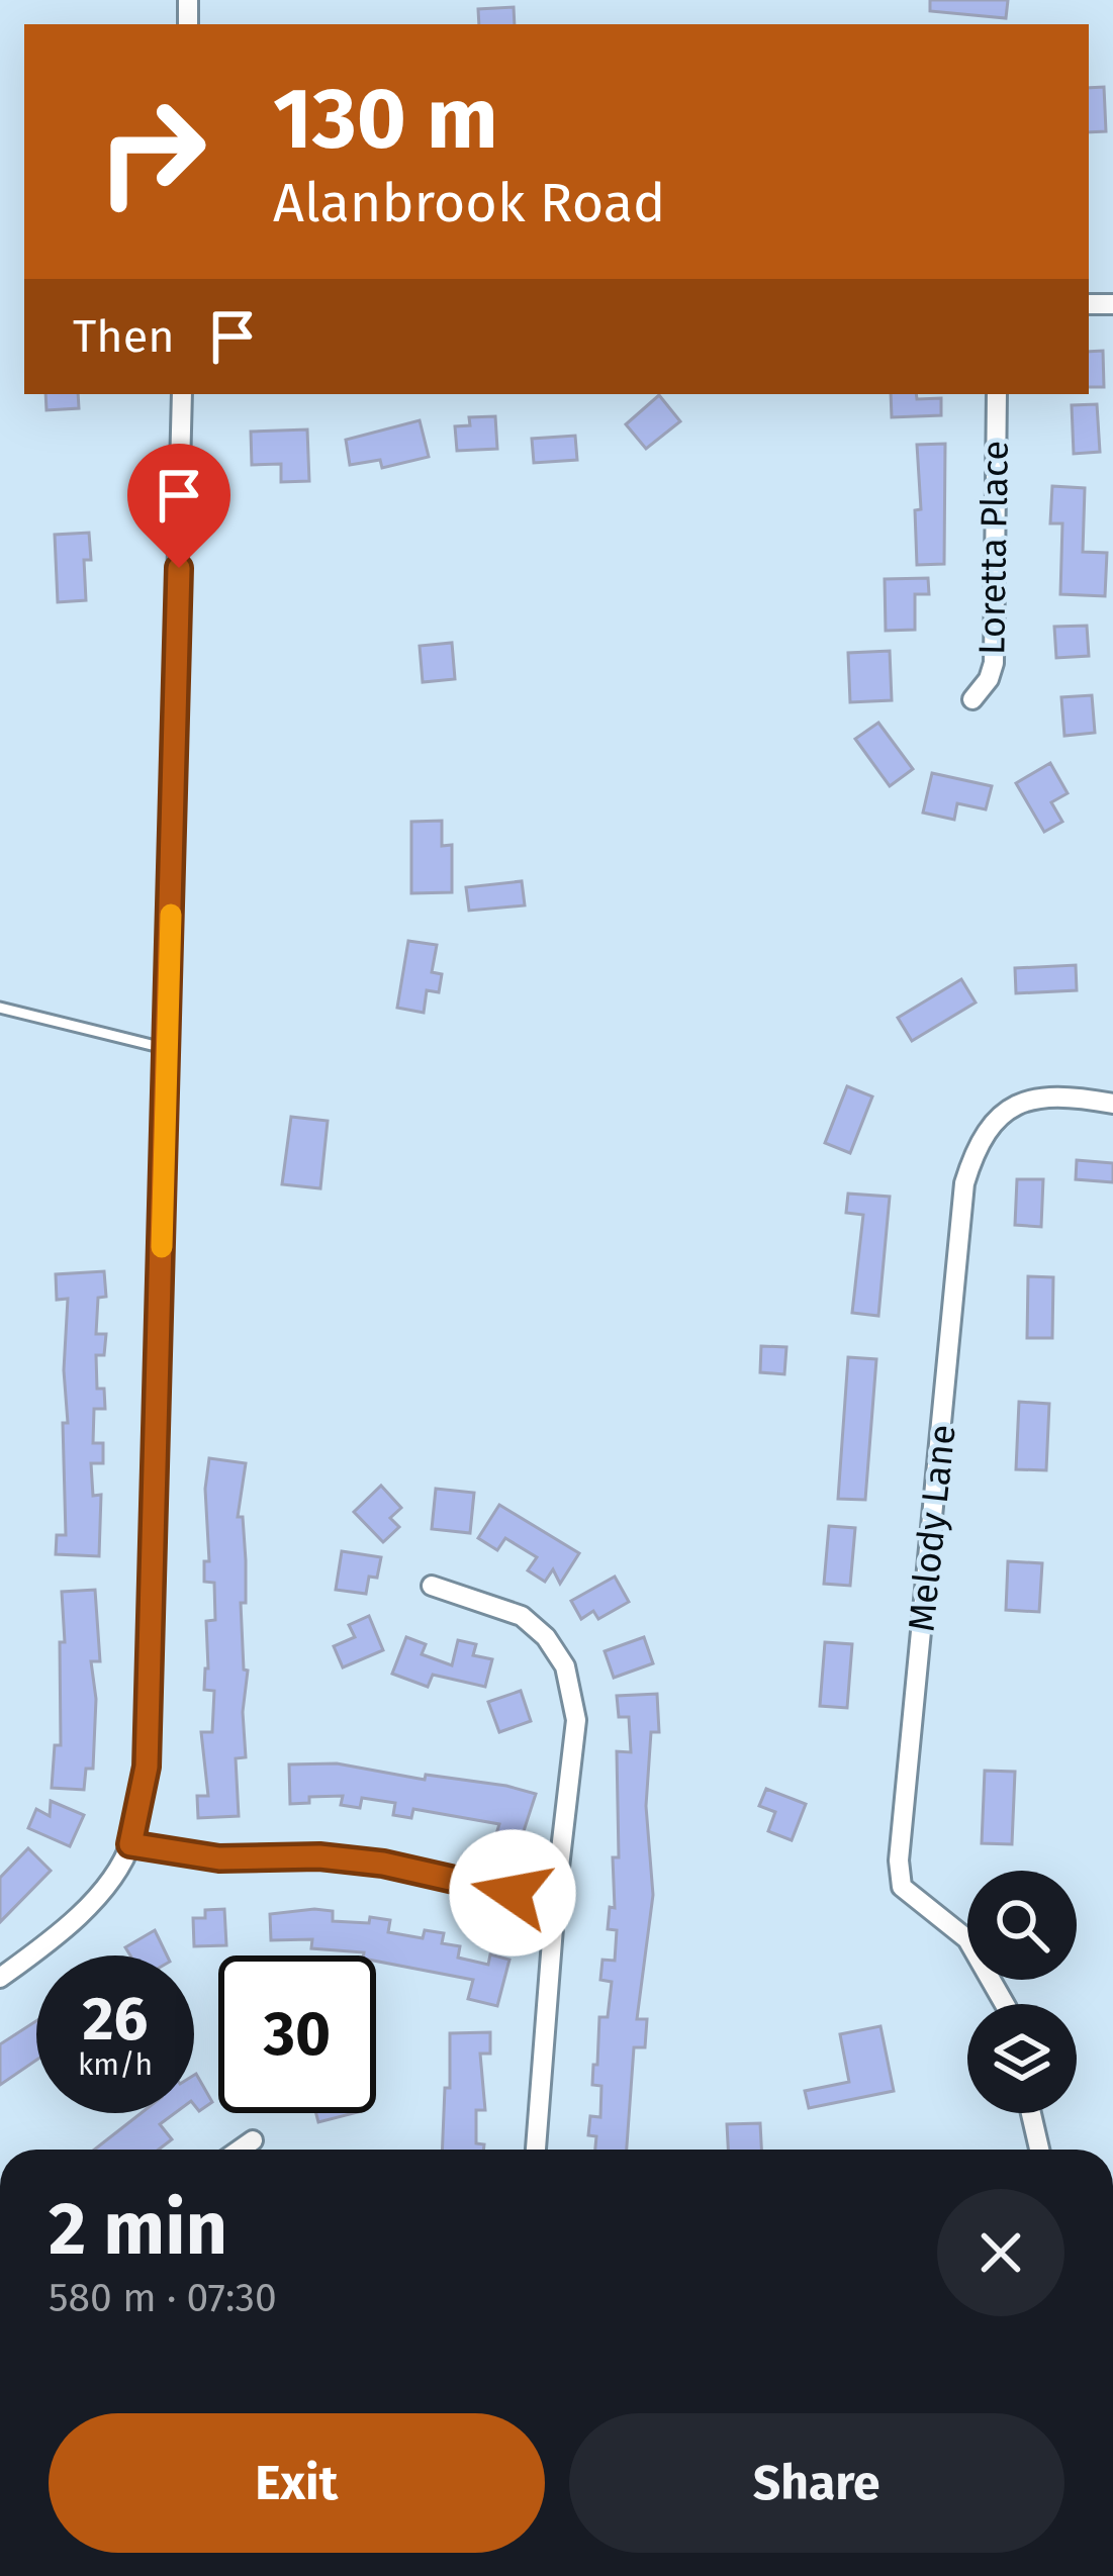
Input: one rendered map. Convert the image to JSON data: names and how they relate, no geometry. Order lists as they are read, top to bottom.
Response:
{
  "streets": {
    "street": ["Loretta Place", "Melody Lane"]
  },
  "page": {
    "turn": ["130 m", "Alanbrook Road"],
    "then": "Then",
    "speed": "26 km/h",
    "limit": "30",
    "heading": ["2 min", "580 m · 07:30"],
    "buttons": ["Exit", "Share"]
  }
}
